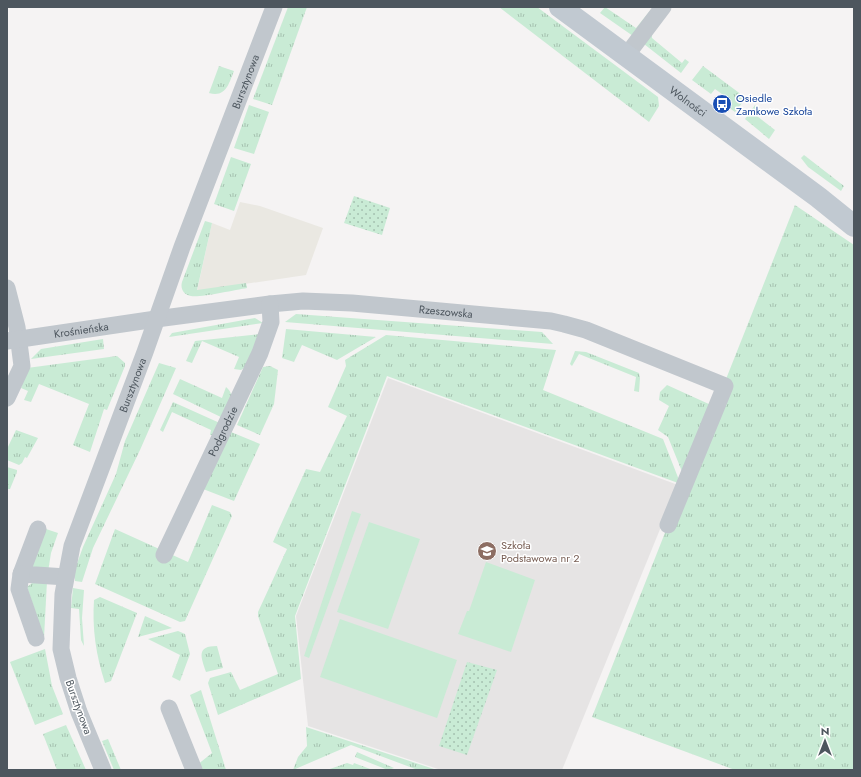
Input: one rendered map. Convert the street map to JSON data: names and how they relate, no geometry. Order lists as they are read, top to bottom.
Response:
{
  "streets": {
    "street": [
      "Bursztynowa",
      "Wolności",
      "Rzeszowska",
      "Krośnieńska",
      "Podgrodzie"
    ]
  },
  "crossings": [
    ["Bursztynowa", "Rzeszowska"],
    ["Bursztynowa", "Krośnieńska"],
    ["Rzeszowska", "Krośnieńska"],
    ["Rzeszowska", "Podgrodzie"]
  ],
  "places": {
    "bus stop": ["Osiedle Zamkowe Szkoła"],
    "school or university": ["Szkoła Podstawowa nr 2"]
  },
  "north": "top"
}
